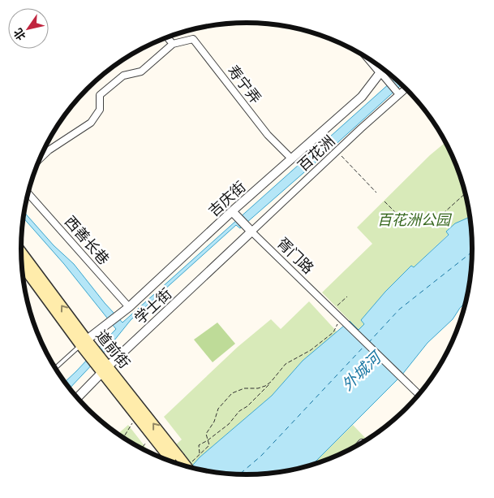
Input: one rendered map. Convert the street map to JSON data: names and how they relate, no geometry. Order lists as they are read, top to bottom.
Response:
{
  "streets": {
    "main road": ["道前街"],
    "street": [
      "寿宁弄",
      "百花洲",
      "吉庆街",
      "西善长巷",
      "胥门路",
      "学士街"
    ]
  },
  "crossings": [
    ["寿宁弄", "吉庆街"],
    ["百花洲", "胥门路"],
    ["百花洲", "学士街"],
    ["吉庆街", "西善长巷"],
    ["吉庆街", "胥门路"],
    ["吉庆街", "道前街"],
    ["胥门路", "学士街"],
    ["学士街", "道前街"]
  ],
  "water": ["外城河"],
  "parks": ["百花洲公园"],
  "north": "bottom left"
}
